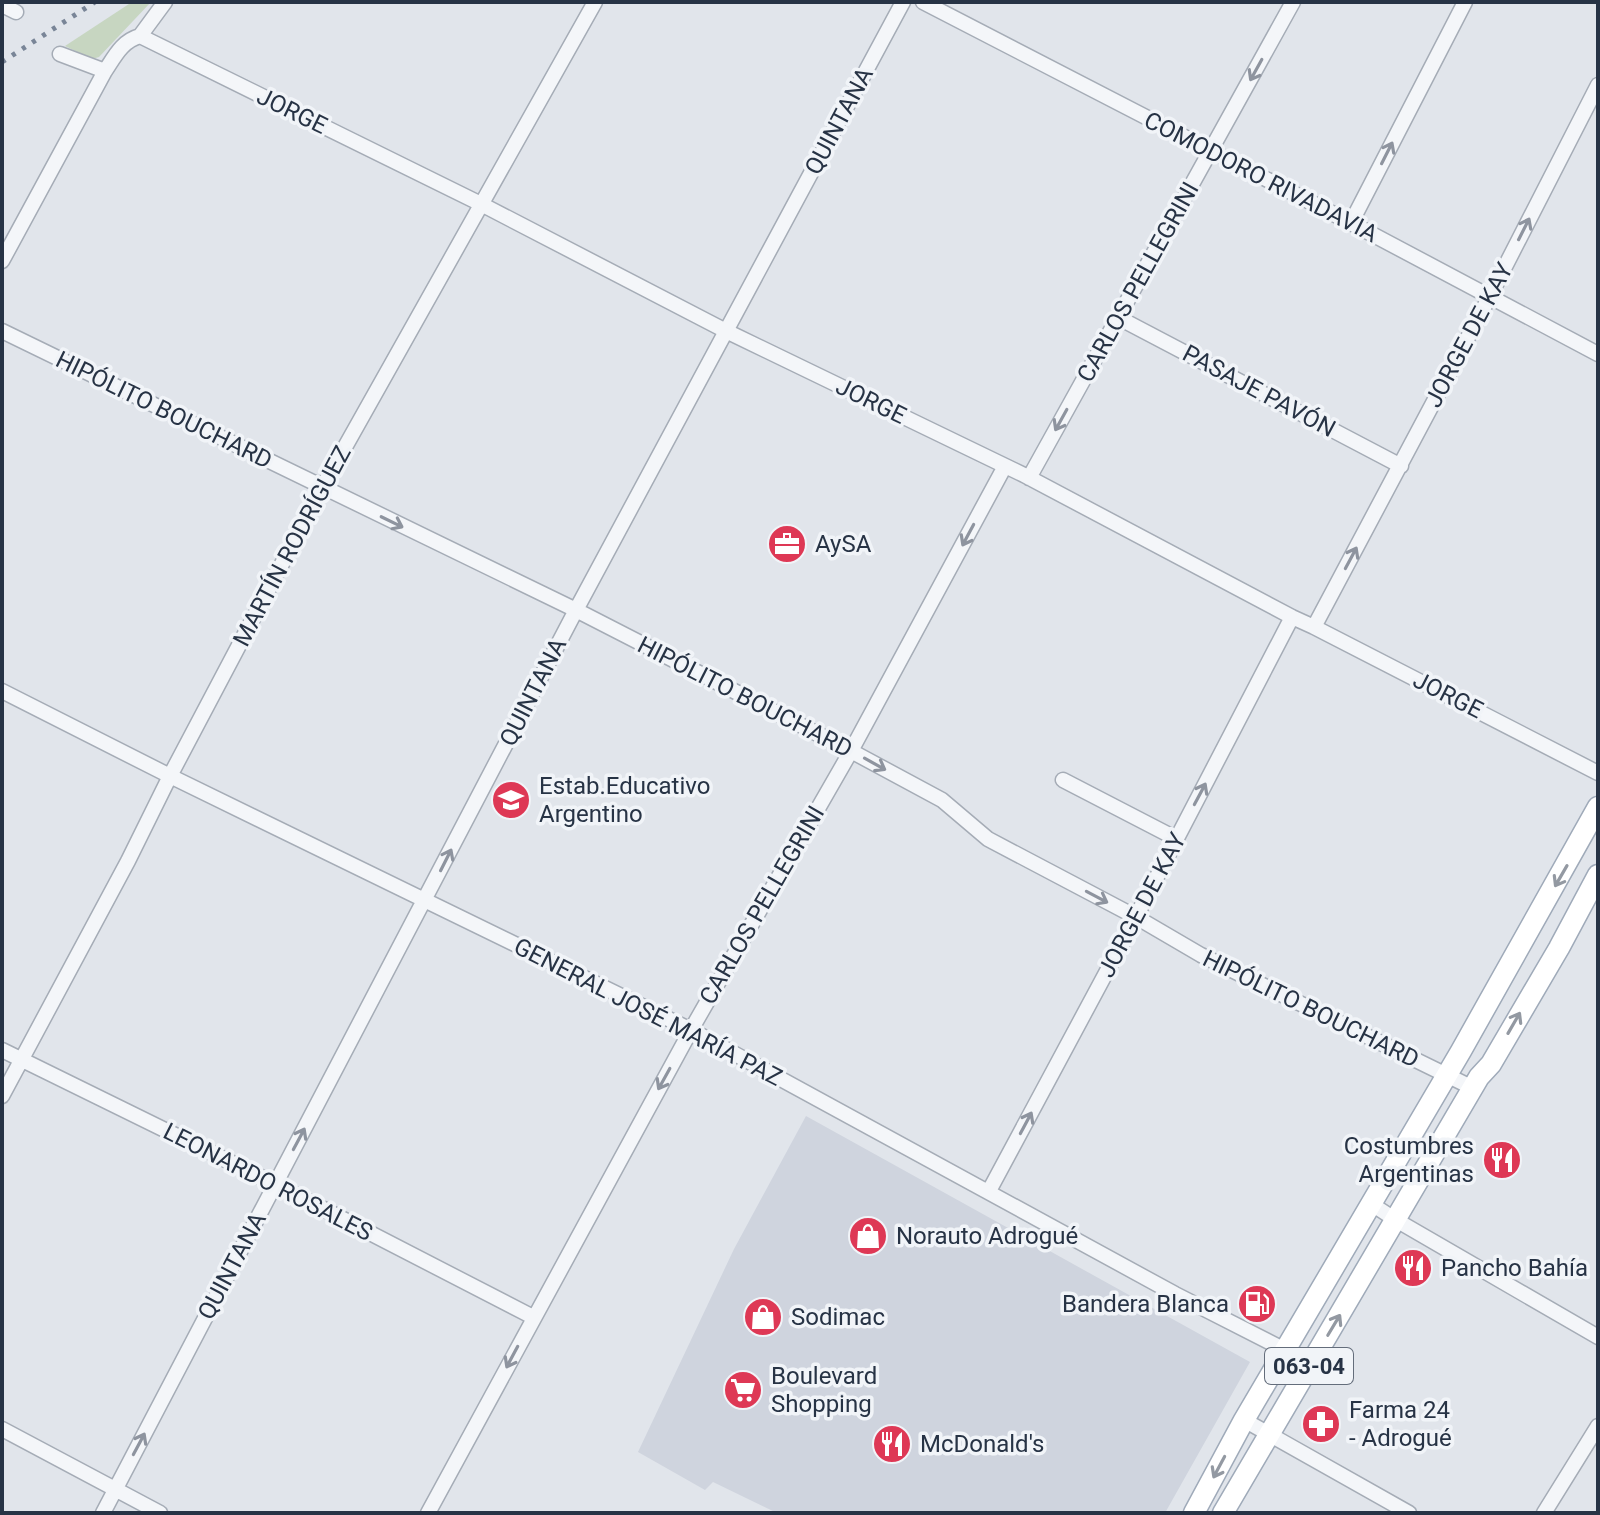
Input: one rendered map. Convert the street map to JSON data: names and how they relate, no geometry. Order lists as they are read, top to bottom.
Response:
{
  "streets": {
    "main road": ["063-04"],
    "street": [
      "JORGE",
      "QUINTANA",
      "COMODORO RIVADAVIA",
      "CARLOS PELLEGRINI",
      "JORGE DE KAY",
      "PASAJE PAVÓN",
      "HIPÓLITO BOUCHARD",
      "MARTÍN RODRÍGUEZ",
      "GENERAL JOSÉ MARÍA PAZ",
      "LEONARDO ROSALES"
    ]
  },
  "crossings": [
    ["JORGE", "QUINTANA"],
    ["JORGE", "CARLOS PELLEGRINI"],
    ["JORGE", "JORGE DE KAY"],
    ["JORGE", "MARTÍN RODRÍGUEZ"],
    ["QUINTANA", "HIPÓLITO BOUCHARD"],
    ["QUINTANA", "GENERAL JOSÉ MARÍA PAZ"],
    ["QUINTANA", "LEONARDO ROSALES"],
    ["COMODORO RIVADAVIA", "CARLOS PELLEGRINI"],
    ["COMODORO RIVADAVIA", "JORGE DE KAY"],
    ["CARLOS PELLEGRINI", "PASAJE PAVÓN"],
    ["CARLOS PELLEGRINI", "HIPÓLITO BOUCHARD"],
    ["CARLOS PELLEGRINI", "GENERAL JOSÉ MARÍA PAZ"],
    ["CARLOS PELLEGRINI", "LEONARDO ROSALES"],
    ["JORGE DE KAY", "PASAJE PAVÓN"],
    ["JORGE DE KAY", "HIPÓLITO BOUCHARD"],
    ["JORGE DE KAY", "GENERAL JOSÉ MARÍA PAZ"],
    ["HIPÓLITO BOUCHARD", "MARTÍN RODRÍGUEZ"],
    ["HIPÓLITO BOUCHARD", "063-04"],
    ["MARTÍN RODRÍGUEZ", "GENERAL JOSÉ MARÍA PAZ"],
    ["MARTÍN RODRÍGUEZ", "LEONARDO ROSALES"],
    ["GENERAL JOSÉ MARÍA PAZ", "063-04"]
  ],
  "one_way": [
    "QUINTANA",
    "CARLOS PELLEGRINI",
    "JORGE DE KAY",
    "HIPÓLITO BOUCHARD"
  ],
  "places": {
    "office": ["AySA"],
    "school or university": ["Estab.Educativo Argentino"],
    "restaurant": ["Costumbres Argentinas", "Pancho Bahía", "McDonald's"],
    "shop": ["Norauto Adrogué", "Sodimac"],
    "fuel station": ["Bandera Blanca"],
    "supermarket": ["Boulevard Shopping"],
    "pharmacy": ["Farma 24 - Adrogué"]
  }
}
